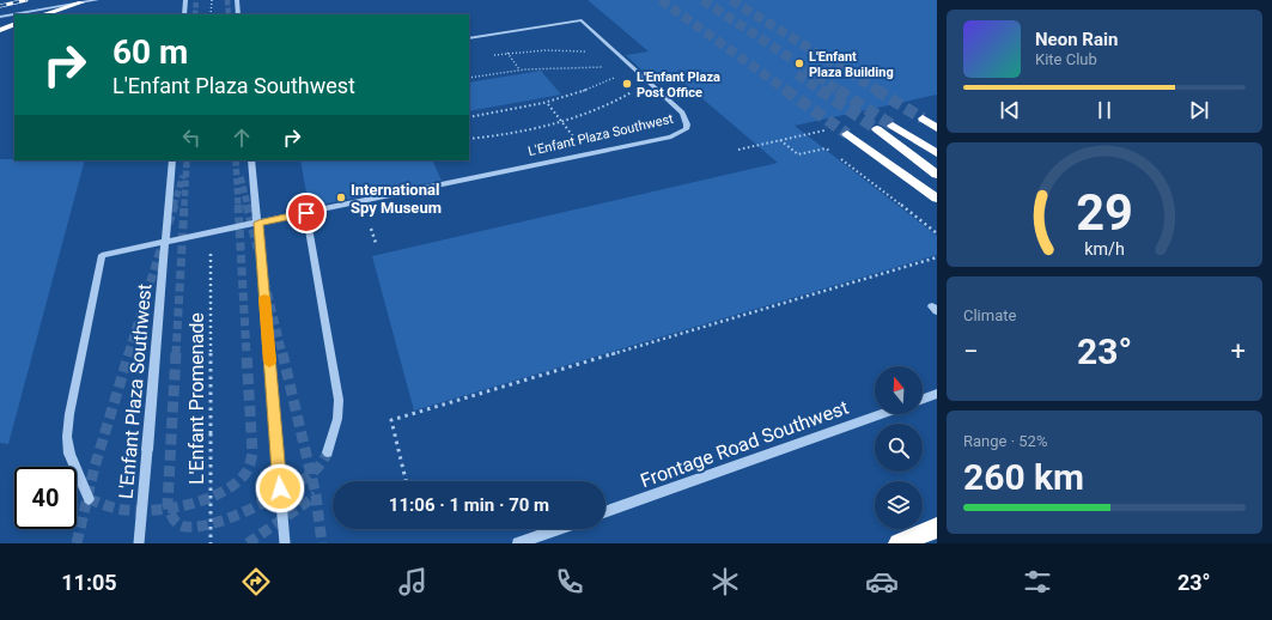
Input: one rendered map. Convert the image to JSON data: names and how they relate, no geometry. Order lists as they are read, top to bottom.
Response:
{
  "streets": {
    "street": ["L'Enfant Plaza Southwest", "Frontage Road Southwest"],
    "path": ["L'Enfant Promenade"]
  },
  "places": ["L'Enfant Plaza Building", "L'Enfant Plaza Post Office", "International Spy Museum"],
  "north": "top",
  "page": {
    "turn": ["60 m", "L'Enfant Plaza Southwest"],
    "song": ["Neon Rain", "Kite Club"],
    "tile": [
      "Climate",
      ["Range · 52%", "260 km"]
    ],
    "heat": ["−", "23°", "+"],
    "limit": "40",
    "trip": "11:06 · 1 min · 70 m",
    "tabs": ["11:05", "23°"],
    "gauge": ["29", "km/h"]
  }
}
